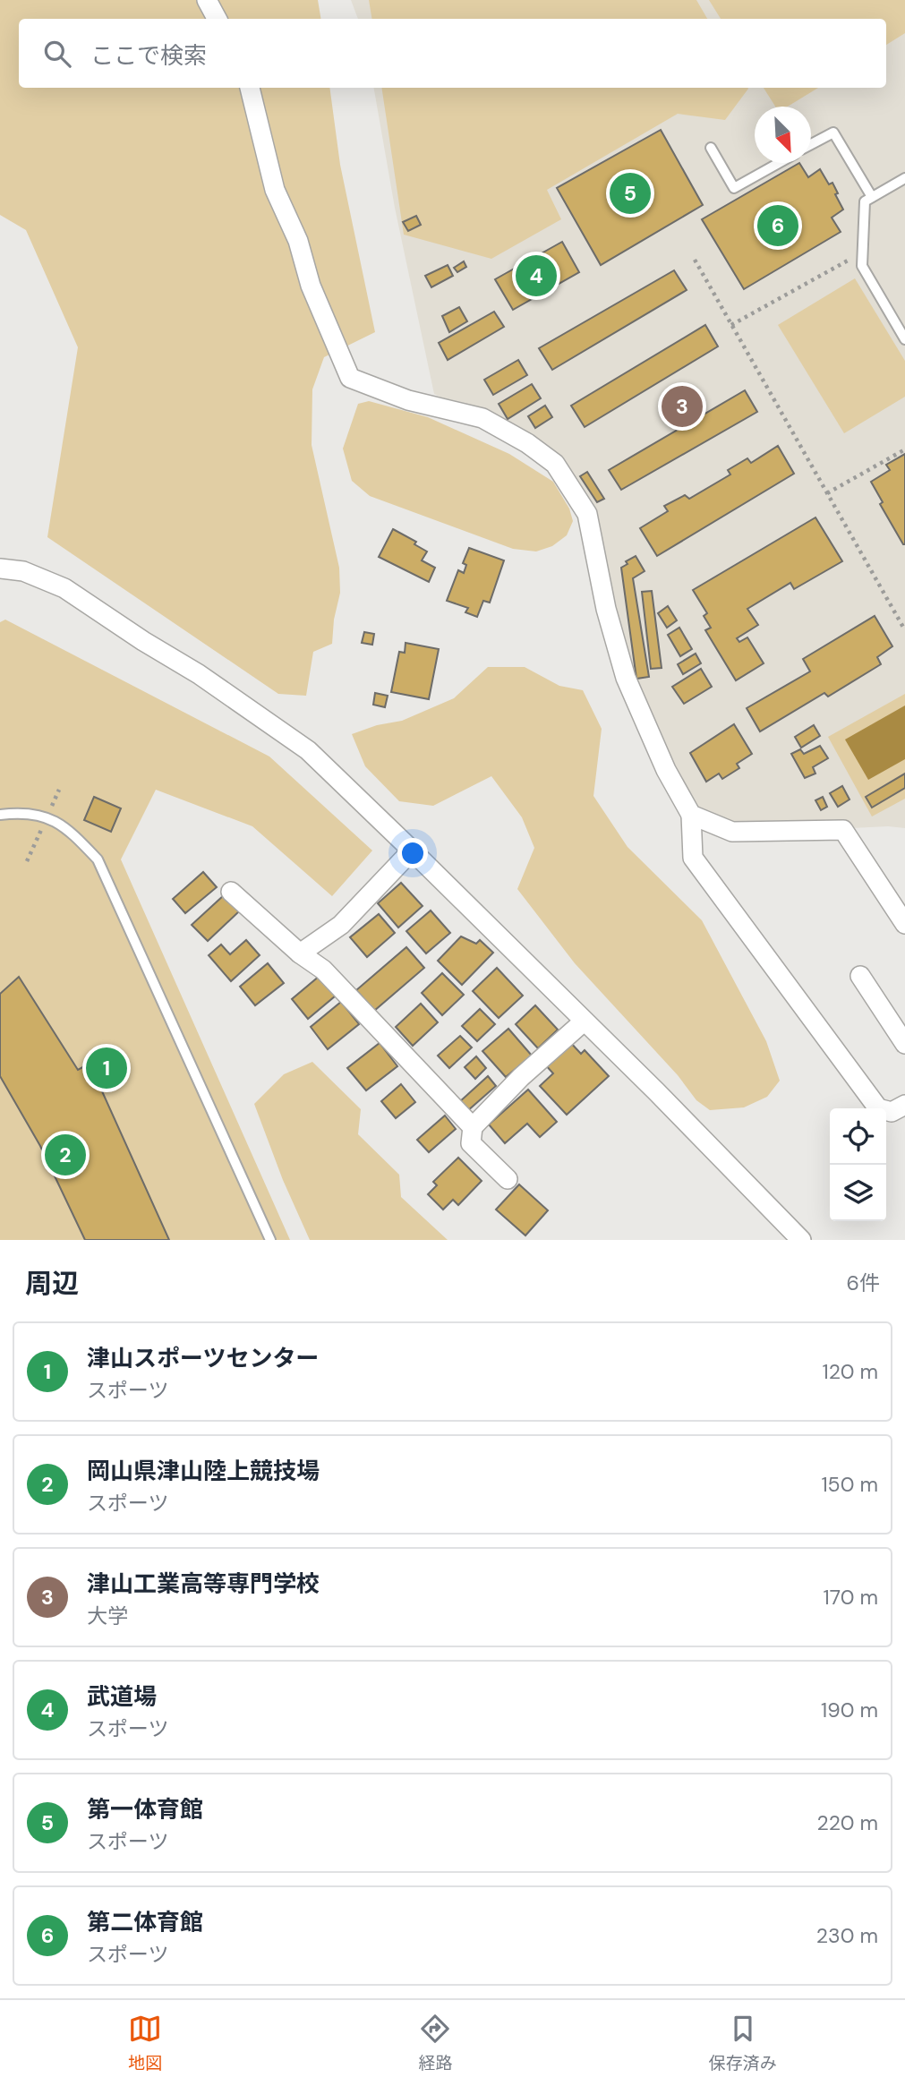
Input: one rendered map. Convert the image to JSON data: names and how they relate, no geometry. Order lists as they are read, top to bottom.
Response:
{
  "north": "bottom right",
  "page": {
    "search": "ここで検索",
    "pins": [
      "5",
      "6",
      "4",
      "3",
      "1",
      "2"
    ],
    "heading": ["周辺", "6件"],
    "list": [
      {
        "mark": "1",
        "name": "津山スポーツセンター",
        "note": "スポーツ",
        "value": "120 m"
      },
      {
        "mark": "2",
        "name": "岡山県津山陸上競技場",
        "note": "スポーツ",
        "value": "150 m"
      },
      {
        "mark": "3",
        "name": "津山工業高等専門学校",
        "note": "大学",
        "value": "170 m"
      },
      {
        "mark": "4",
        "name": "武道場",
        "note": "スポーツ",
        "value": "190 m"
      },
      {
        "mark": "5",
        "name": "第一体育館",
        "note": "スポーツ",
        "value": "220 m"
      },
      {
        "mark": "6",
        "name": "第二体育館",
        "note": "スポーツ",
        "value": "230 m"
      }
    ],
    "nav": ["地図", "経路", "保存済み"]
  }
}
